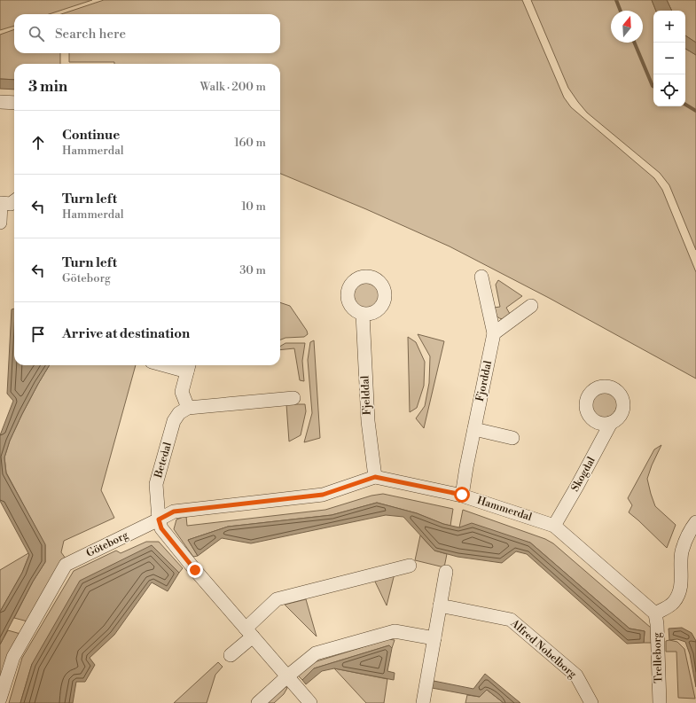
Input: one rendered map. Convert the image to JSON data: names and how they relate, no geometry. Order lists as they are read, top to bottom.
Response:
{
  "streets": {
    "street": [
      "Fjorddal",
      "Fjelddal",
      "Betedal",
      "Skogdal",
      "Hammerdal",
      "Göteborg",
      "Alfred Nobelborg",
      "Trelleborg"
    ]
  },
  "crossings": [
    ["Fjorddal", "Hammerdal"],
    ["Fjelddal", "Hammerdal"],
    ["Betedal", "Göteborg"],
    ["Skogdal", "Hammerdal"],
    ["Hammerdal", "Trelleborg"]
  ],
  "north": "top",
  "page": {
    "map_buttons": ["+", "−"],
    "search": "Search here",
    "heading": ["3 min", "Walk · 200 m"],
    "list": [
      ["Continue", "Hammerdal", "160 m"],
      ["Turn left", "Hammerdal", "10 m"],
      ["Turn left", "Göteborg", "30 m"],
      "Arrive at destination"
    ]
  }
}
